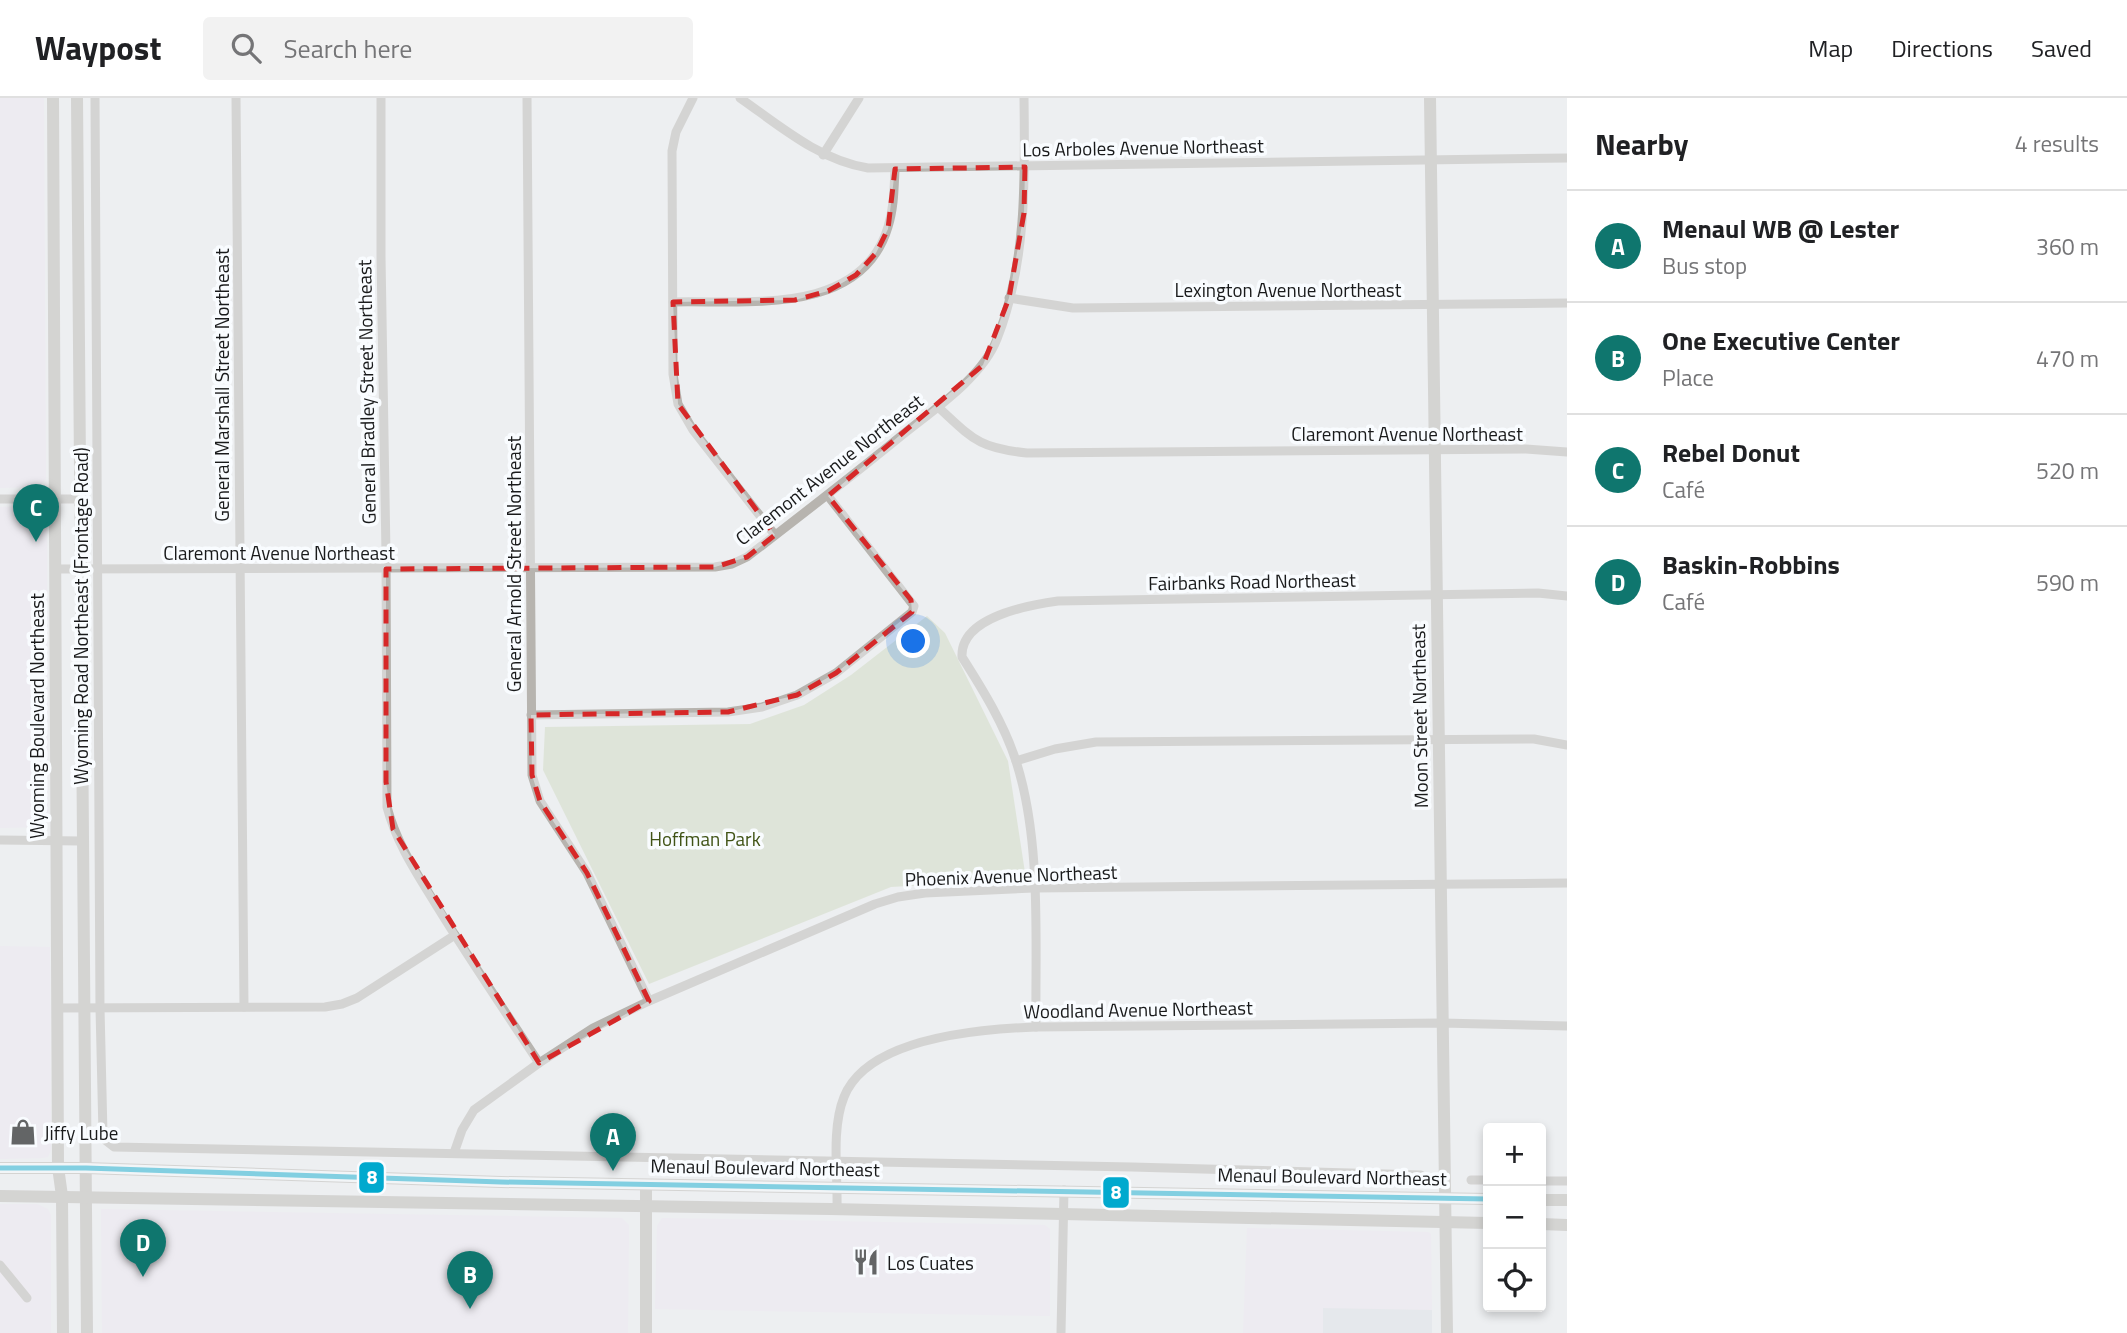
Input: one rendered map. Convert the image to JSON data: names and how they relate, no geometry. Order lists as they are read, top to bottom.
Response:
{
  "streets": {
    "main road": ["Wyoming Boulevard Northeast", "Moon Street Northeast", "Menaul Boulevard Northeast"],
    "street": [
      "Los Arboles Avenue Northeast",
      "Lexington Avenue Northeast",
      "General Marshall Street Northeast",
      "General Bradley Street Northeast",
      "Claremont Avenue Northeast",
      "General Arnold Street Northeast",
      "Fairbanks Road Northeast",
      "Wyoming Road Northeast (Frontage Road)",
      "Phoenix Avenue Northeast",
      "Woodland Avenue Northeast"
    ]
  },
  "crossings": [
    ["Los Arboles Avenue Northeast", "Moon Street Northeast"],
    ["Lexington Avenue Northeast", "Moon Street Northeast"],
    ["General Marshall Street Northeast", "Claremont Avenue Northeast"],
    ["General Bradley Street Northeast", "Claremont Avenue Northeast"],
    ["General Bradley Street Northeast", "Phoenix Avenue Northeast"],
    ["Claremont Avenue Northeast", "General Arnold Street Northeast"],
    ["Claremont Avenue Northeast", "Wyoming Road Northeast (Frontage Road)"],
    ["Claremont Avenue Northeast", "Wyoming Boulevard Northeast"],
    ["Claremont Avenue Northeast", "Moon Street Northeast"],
    ["General Arnold Street Northeast", "Phoenix Avenue Northeast"],
    ["Fairbanks Road Northeast", "Moon Street Northeast"],
    ["Wyoming Road Northeast (Frontage Road)", "Phoenix Avenue Northeast"],
    ["Wyoming Boulevard Northeast", "Menaul Boulevard Northeast"],
    ["Moon Street Northeast", "Phoenix Avenue Northeast"],
    ["Moon Street Northeast", "Woodland Avenue Northeast"],
    ["Moon Street Northeast", "Menaul Boulevard Northeast"],
    ["Woodland Avenue Northeast", "Menaul Boulevard Northeast"]
  ],
  "parks": ["Hoffman Park"],
  "places": {
    "shop": ["Jiffy Lube"],
    "restaurant": ["Los Cuates"]
  },
  "lines": ["transit line 8"],
  "page": {
    "header": "Waypost",
    "search": "Search here",
    "nav": ["Map", "Directions", "Saved"],
    "heading": ["Nearby", "4 results"],
    "list": [
      {
        "mark": "A",
        "name": "Menaul WB @ Lester",
        "note": "Bus stop",
        "value": "360 m"
      },
      {
        "mark": "B",
        "name": "One Executive Center",
        "note": "Place",
        "value": "470 m"
      },
      {
        "mark": "C",
        "name": "Rebel Donut",
        "note": "Café",
        "value": "520 m"
      },
      {
        "mark": "D",
        "name": "Baskin-Robbins",
        "note": "Café",
        "value": "590 m"
      }
    ],
    "pins": [
      "C",
      "A",
      "D",
      "B"
    ],
    "map_buttons": ["+", "−"]
  }
}
